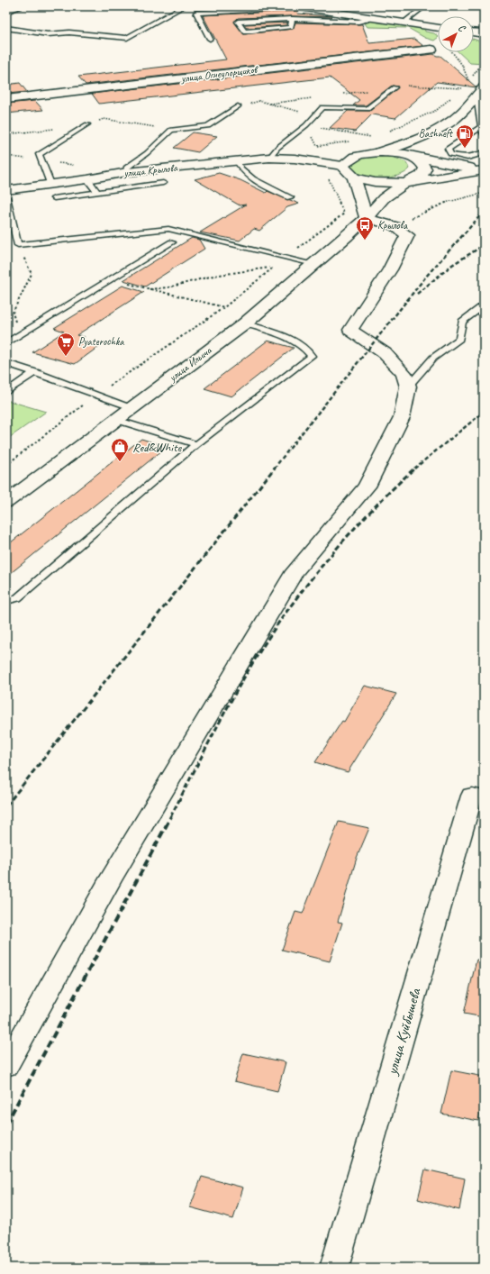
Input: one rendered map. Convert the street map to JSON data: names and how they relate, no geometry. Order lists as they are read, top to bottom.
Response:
{
  "streets": {
    "street": [
      "улица Огнеупорщиков",
      "улица Крылова",
      "улица Ильича",
      "улица Куйбышева"
    ]
  },
  "places": {
    "fuel station": ["Bashneft"],
    "bus stop": ["Крылова"],
    "supermarket": ["Pyaterochka"],
    "shop": ["Red&White"]
  },
  "north": "top right"
}
